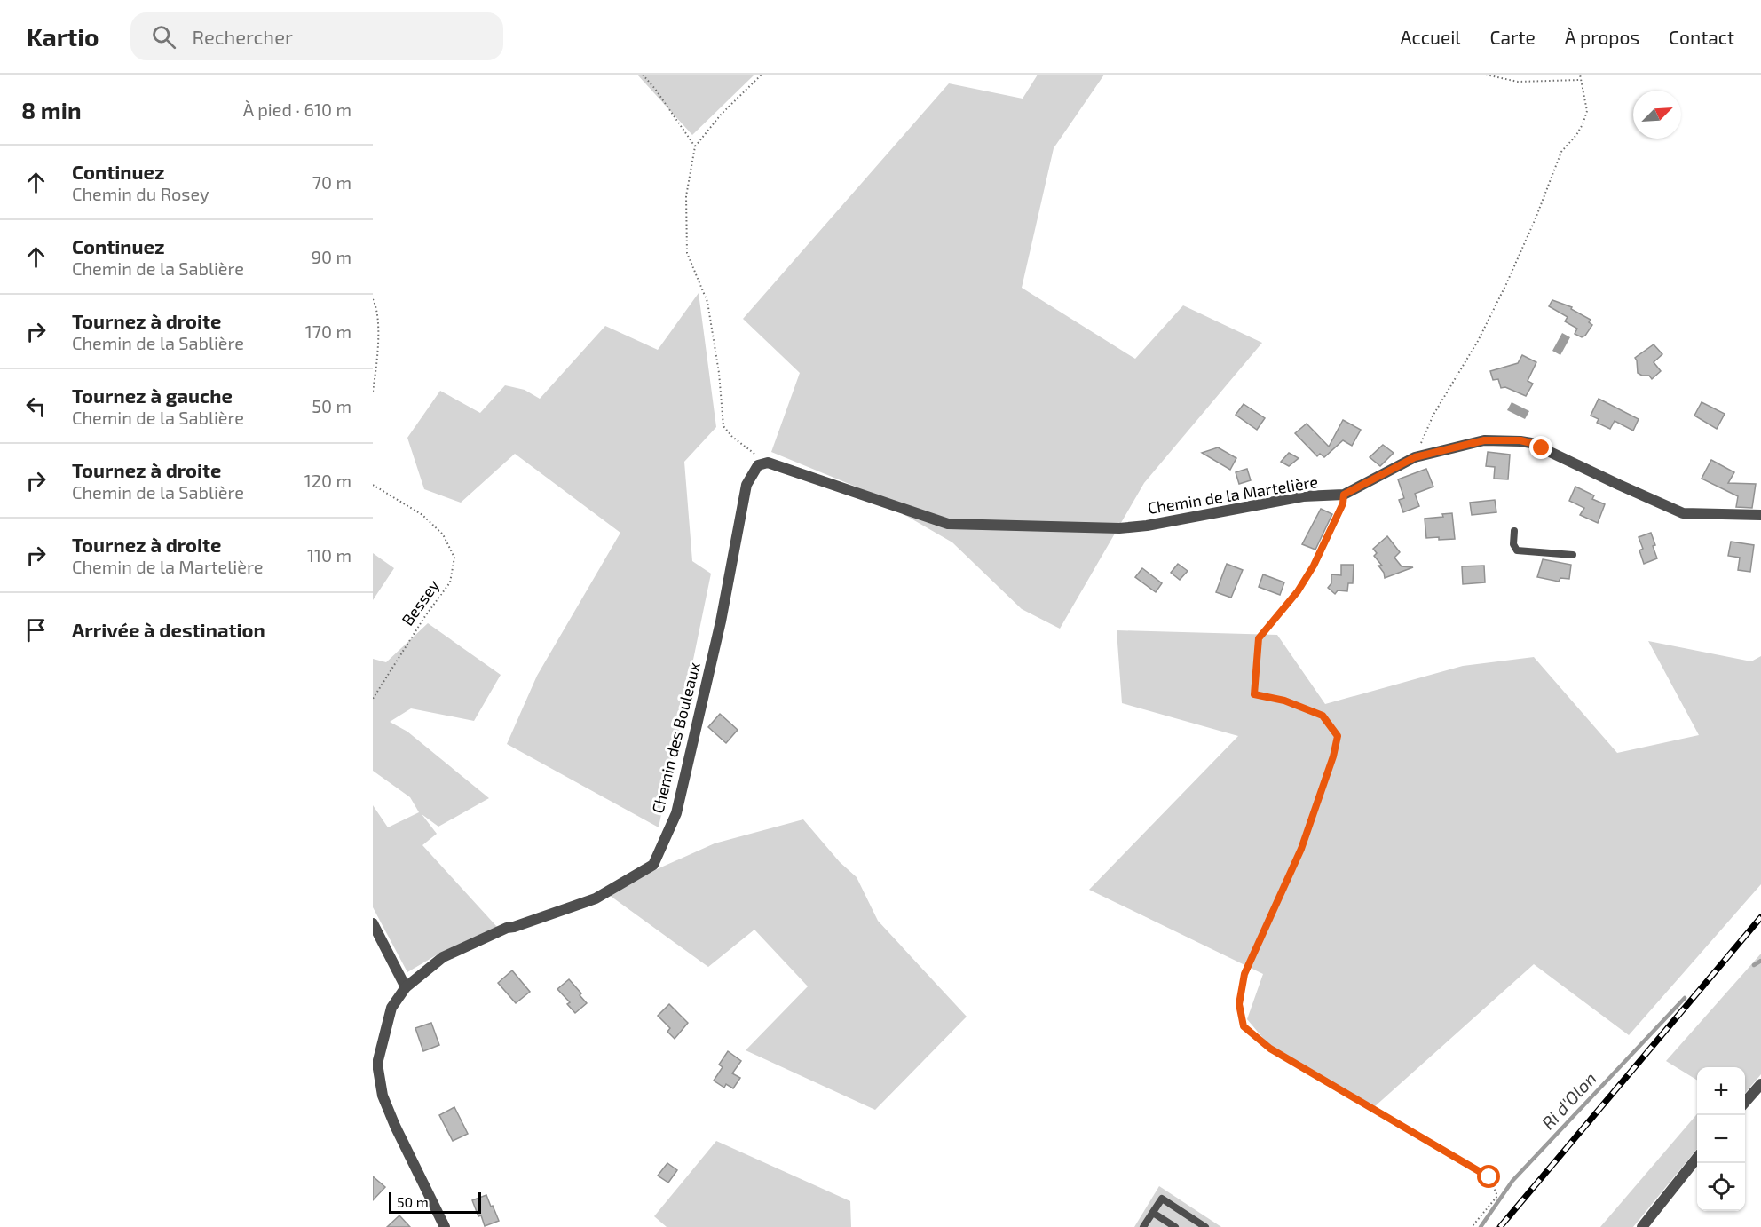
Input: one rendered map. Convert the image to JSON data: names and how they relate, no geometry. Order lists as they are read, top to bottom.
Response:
{
  "streets": {
    "street": ["Chemin de la Martelière", "Chemin des Bouleaux"],
    "path": ["Bessey"]
  },
  "crossings": [
    ["Chemin de la Martelière", "Chemin des Bouleaux"]
  ],
  "water": ["Ri d'Olon"],
  "scale_bar": "50 m",
  "north": "top right",
  "page": {
    "header": "Kartio",
    "search": "Rechercher",
    "nav": [
      "Accueil",
      "Carte",
      "À propos",
      "Contact"
    ],
    "heading": ["8 min", "À pied · 610 m"],
    "list": [
      ["Continuez", "Chemin du Rosey", "70 m"],
      ["Continuez", "Chemin de la Sablière", "90 m"],
      ["Tournez à droite", "Chemin de la Sablière", "170 m"],
      ["Tournez à gauche", "Chemin de la Sablière", "50 m"],
      ["Tournez à droite", "Chemin de la Sablière", "120 m"],
      ["Tournez à droite", "Chemin de la Martelière", "110 m"],
      "Arrivée à destination"
    ],
    "map_buttons": ["+", "−"],
    "scale": "50 m"
  }
}
